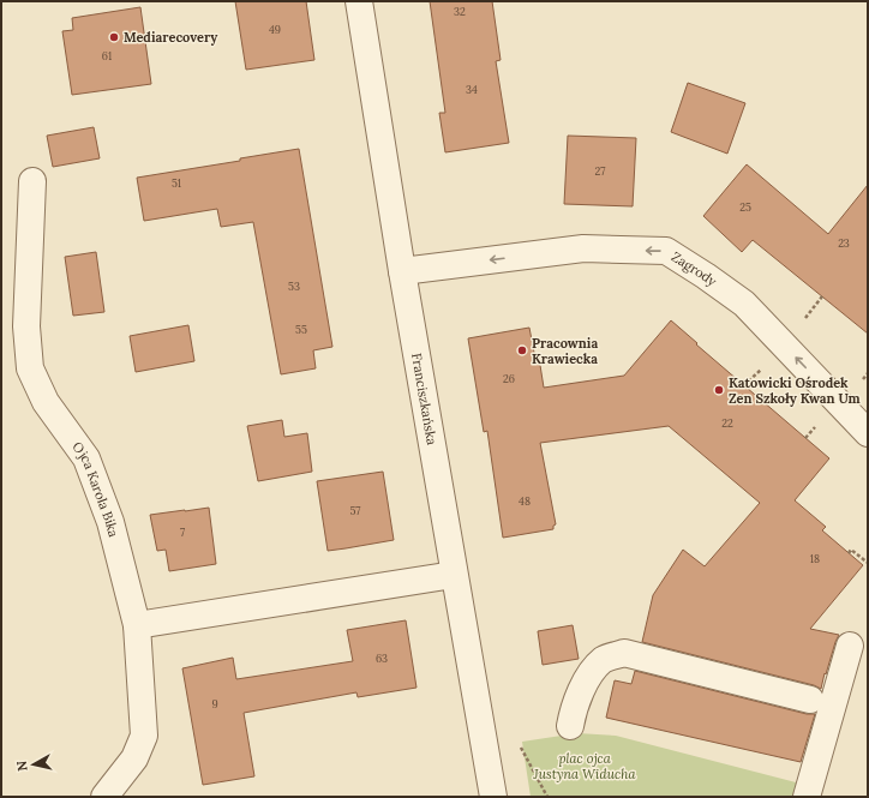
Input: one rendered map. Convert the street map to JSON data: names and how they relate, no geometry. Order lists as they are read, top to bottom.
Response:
{
  "streets": {
    "street": ["Zagrody", "Franciszkańska", "Ojca Karola Bika"]
  },
  "crossings": [
    ["Zagrody", "Franciszkańska"]
  ],
  "one_way": ["Zagrody"],
  "parks": ["plac ojca Justyna Widucha"],
  "places": ["Mediarecovery", "Pracownia Krawiecka", "Katowicki Ośrodek Zen Szkoły Kwan Um"],
  "house_numbers": [
    "32",
    "49",
    "61",
    "34",
    "27",
    "51",
    "25",
    "23",
    "53",
    "55",
    "26",
    "22",
    "48",
    "57",
    "7",
    "18",
    "63",
    "9"
  ],
  "north": "left"
}
